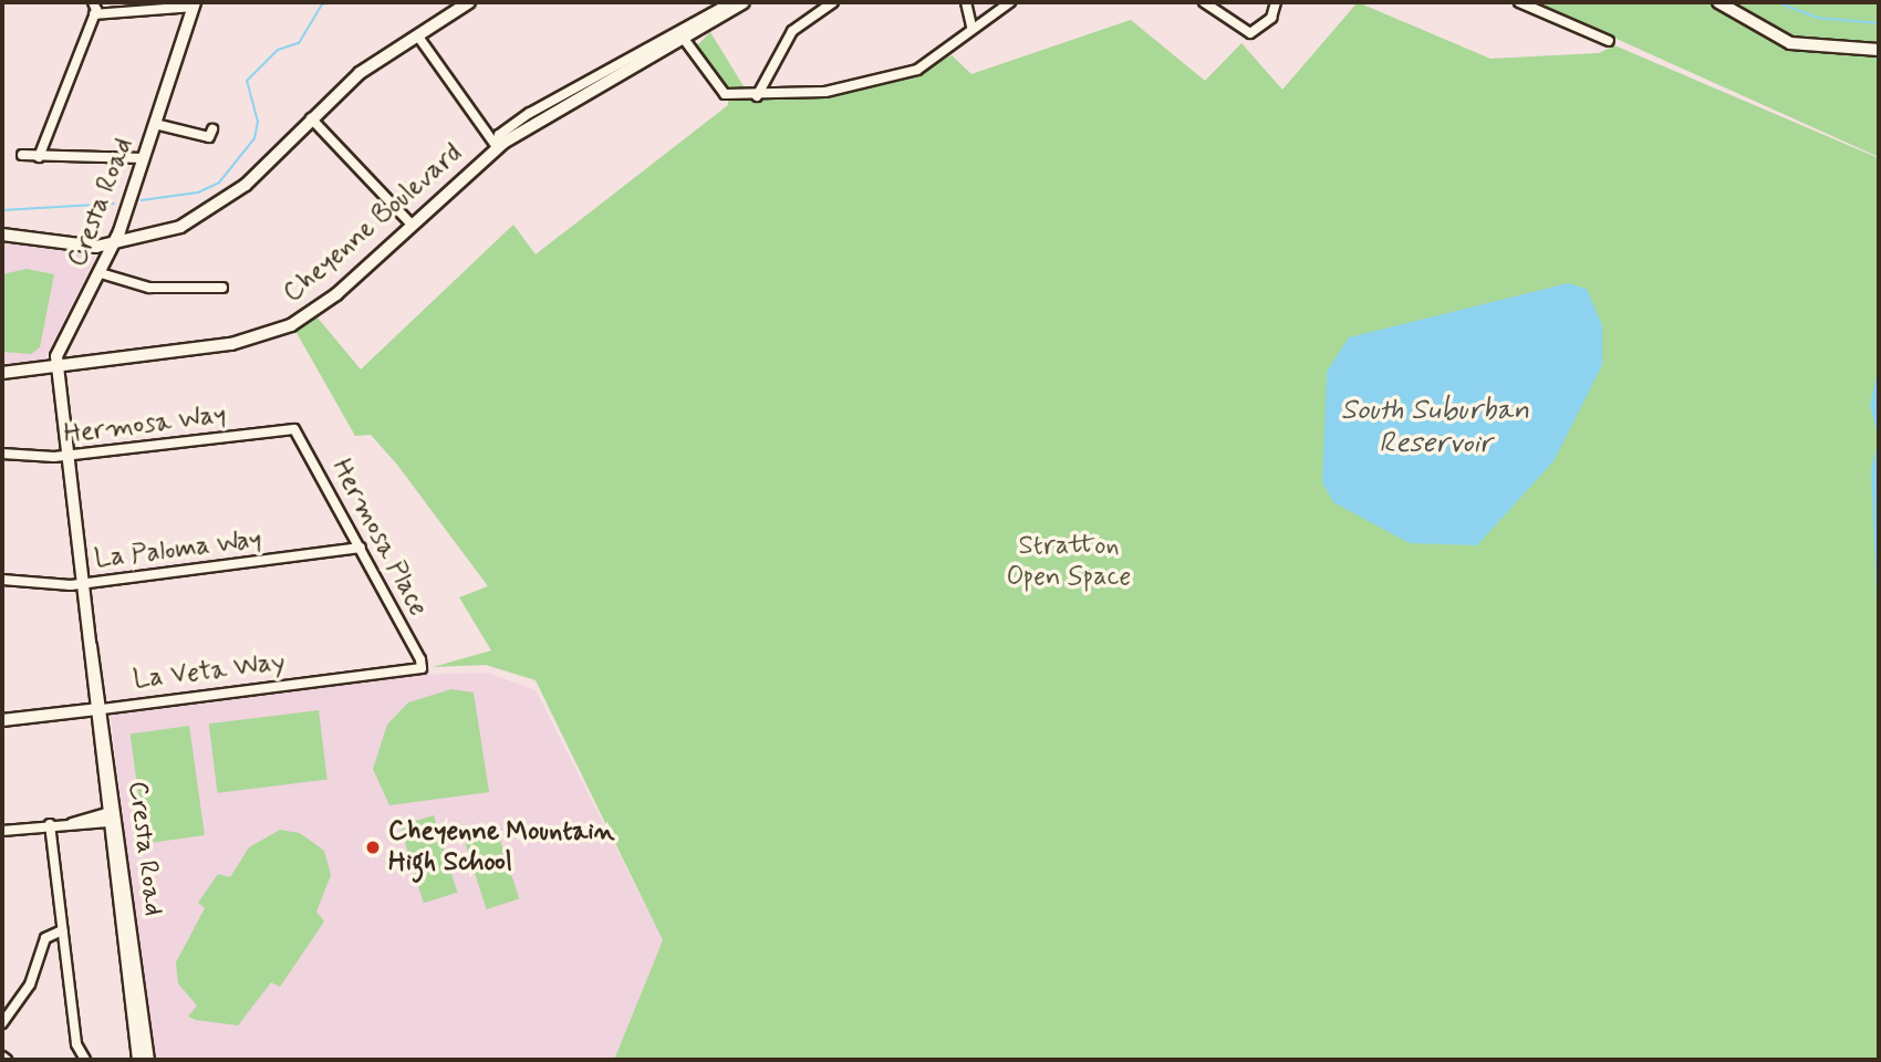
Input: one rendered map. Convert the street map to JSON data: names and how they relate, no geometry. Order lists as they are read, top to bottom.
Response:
{
  "streets": {
    "main road": ["Cresta Road", "Cheyenne Boulevard", "La Veta Way"],
    "street": ["Hermosa Way", "Hermosa Place", "La Paloma Way"]
  },
  "crossings": [
    ["Cresta Road", "Cheyenne Boulevard"],
    ["Cresta Road", "Hermosa Way"],
    ["Cresta Road", "La Paloma Way"],
    ["Cresta Road", "La Veta Way"],
    ["Hermosa Way", "Hermosa Place"],
    ["Hermosa Place", "La Paloma Way"],
    ["Hermosa Place", "La Veta Way"]
  ],
  "water": ["South Suburban Reservoir"],
  "parks": ["Stratton Open Space"],
  "places": ["Cheyenne Mountain High School"]
}
